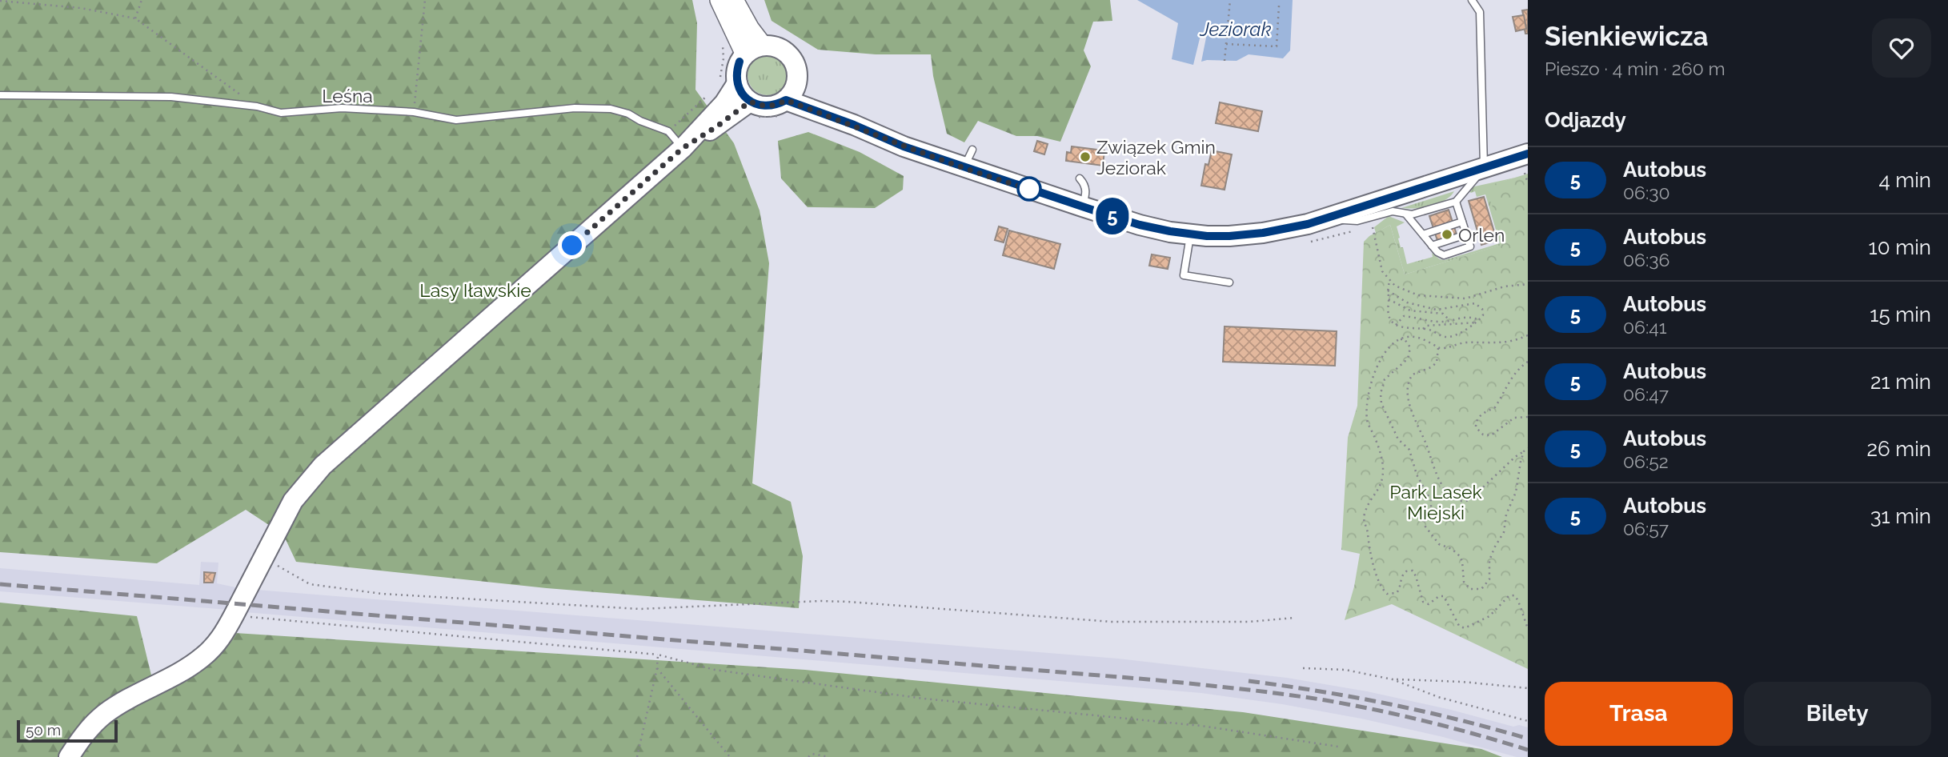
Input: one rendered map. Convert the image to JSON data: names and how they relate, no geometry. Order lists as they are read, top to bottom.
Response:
{
  "streets": {
    "lane": ["Leśna"]
  },
  "water": ["Jeziorak"],
  "parks": ["Lasy Iławskie", "Park Lasek Miejski"],
  "places": ["Związek Gmin Jeziorak", "Orlen"],
  "lines": ["bus line 5"],
  "scale_bar": "50 m",
  "page": {
    "on_map": "5",
    "heading": [
      ["Sienkiewicza", "Pieszo · 4 min · 260 m"],
      "Odjazdy"
    ],
    "list": [
      {
        "mark": "5",
        "name": "Autobus",
        "note": "06:30",
        "value": "4 min"
      },
      {
        "mark": "5",
        "name": "Autobus",
        "note": "06:36",
        "value": "10 min"
      },
      {
        "mark": "5",
        "name": "Autobus",
        "note": "06:41",
        "value": "15 min"
      },
      {
        "mark": "5",
        "name": "Autobus",
        "note": "06:47",
        "value": "21 min"
      },
      {
        "mark": "5",
        "name": "Autobus",
        "note": "06:52",
        "value": "26 min"
      },
      {
        "mark": "5",
        "name": "Autobus",
        "note": "06:57",
        "value": "31 min"
      }
    ],
    "buttons": ["Trasa", "Bilety"],
    "scale": "50 m"
  }
}
